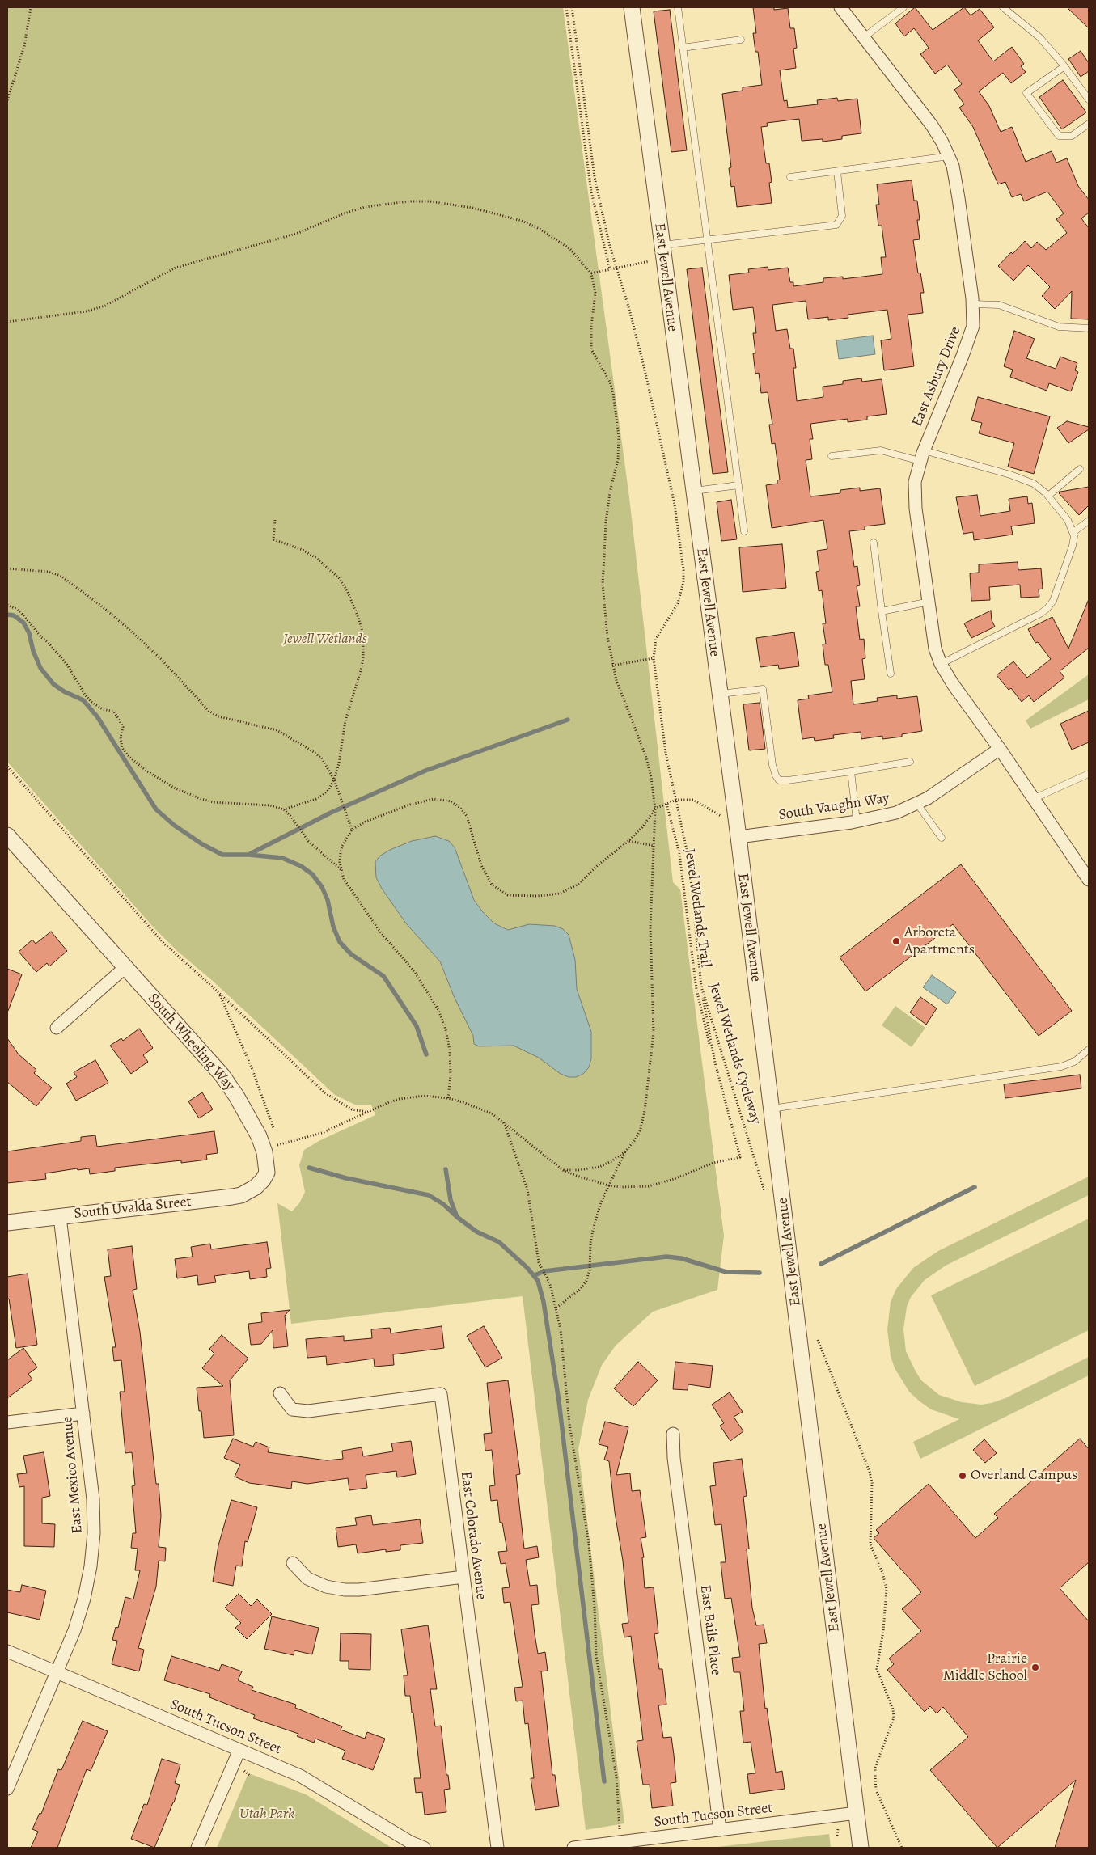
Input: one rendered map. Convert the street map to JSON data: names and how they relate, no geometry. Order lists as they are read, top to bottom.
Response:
{
  "streets": {
    "street": [
      "East Jewell Avenue",
      "East Asbury Drive",
      "South Vaughn Way",
      "South Wheeling Way",
      "South Uvalda Street",
      "East Mexico Avenue",
      "East Colorado Avenue",
      "East Bails Place",
      "South Tucson Street"
    ],
    "path": ["Jewel Wetlands Trail", "Jewel Wetlands Cycleway"]
  },
  "crossings": [
    ["East Jewell Avenue", "South Vaughn Way"],
    ["East Jewell Avenue", "South Tucson Street"],
    ["East Asbury Drive", "South Vaughn Way"],
    ["South Wheeling Way", "South Uvalda Street"],
    ["South Uvalda Street", "East Mexico Avenue"],
    ["East Mexico Avenue", "South Tucson Street"],
    ["East Bails Place", "South Tucson Street"]
  ],
  "parks": ["Jewell Wetlands", "Utah Park"],
  "places": ["Arboreta Apartments", "Overland Campus", "Prairie Middle School"]
}
